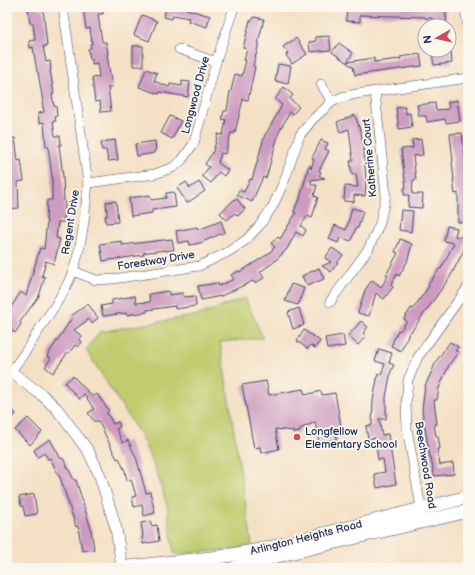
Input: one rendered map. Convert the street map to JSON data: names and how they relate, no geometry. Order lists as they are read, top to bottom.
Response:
{
  "streets": {
    "main road": ["Arlington Heights Road"],
    "street": [
      "Longwood Drive",
      "Katherine Court",
      "Regent Drive",
      "Forestway Drive",
      "Beechwood Road"
    ]
  },
  "crossings": [
    ["Longwood Drive", "Regent Drive"],
    ["Katherine Court", "Forestway Drive"],
    ["Regent Drive", "Forestway Drive"],
    ["Beechwood Road", "Arlington Heights Road"]
  ],
  "places": ["Longfellow Elementary School"],
  "north": "left"
}
